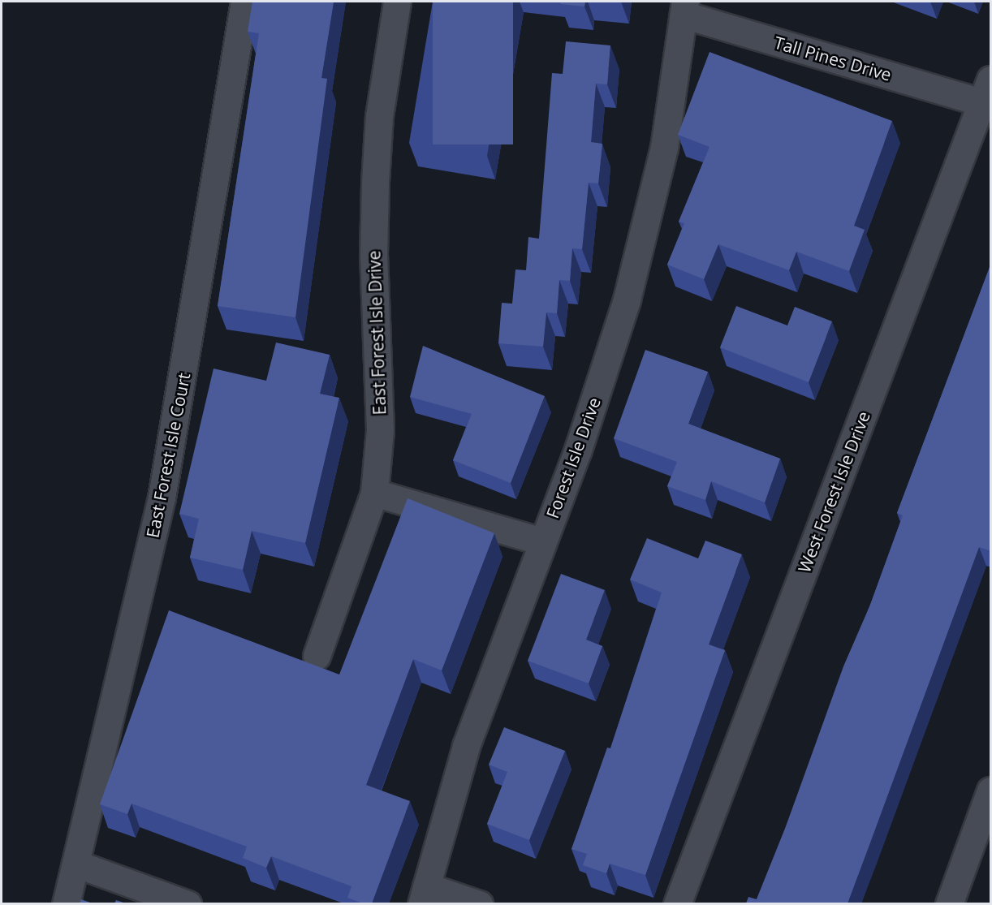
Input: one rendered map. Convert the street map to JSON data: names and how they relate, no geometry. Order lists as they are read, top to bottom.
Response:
{
  "streets": {
    "street": [
      "Tall Pines Drive",
      "East Forest Isle Drive",
      "East Forest Isle Court",
      "Forest Isle Drive",
      "West Forest Isle Drive"
    ]
  },
  "crossings": [
    ["Tall Pines Drive", "Forest Isle Drive"],
    ["Tall Pines Drive", "West Forest Isle Drive"]
  ]
}
